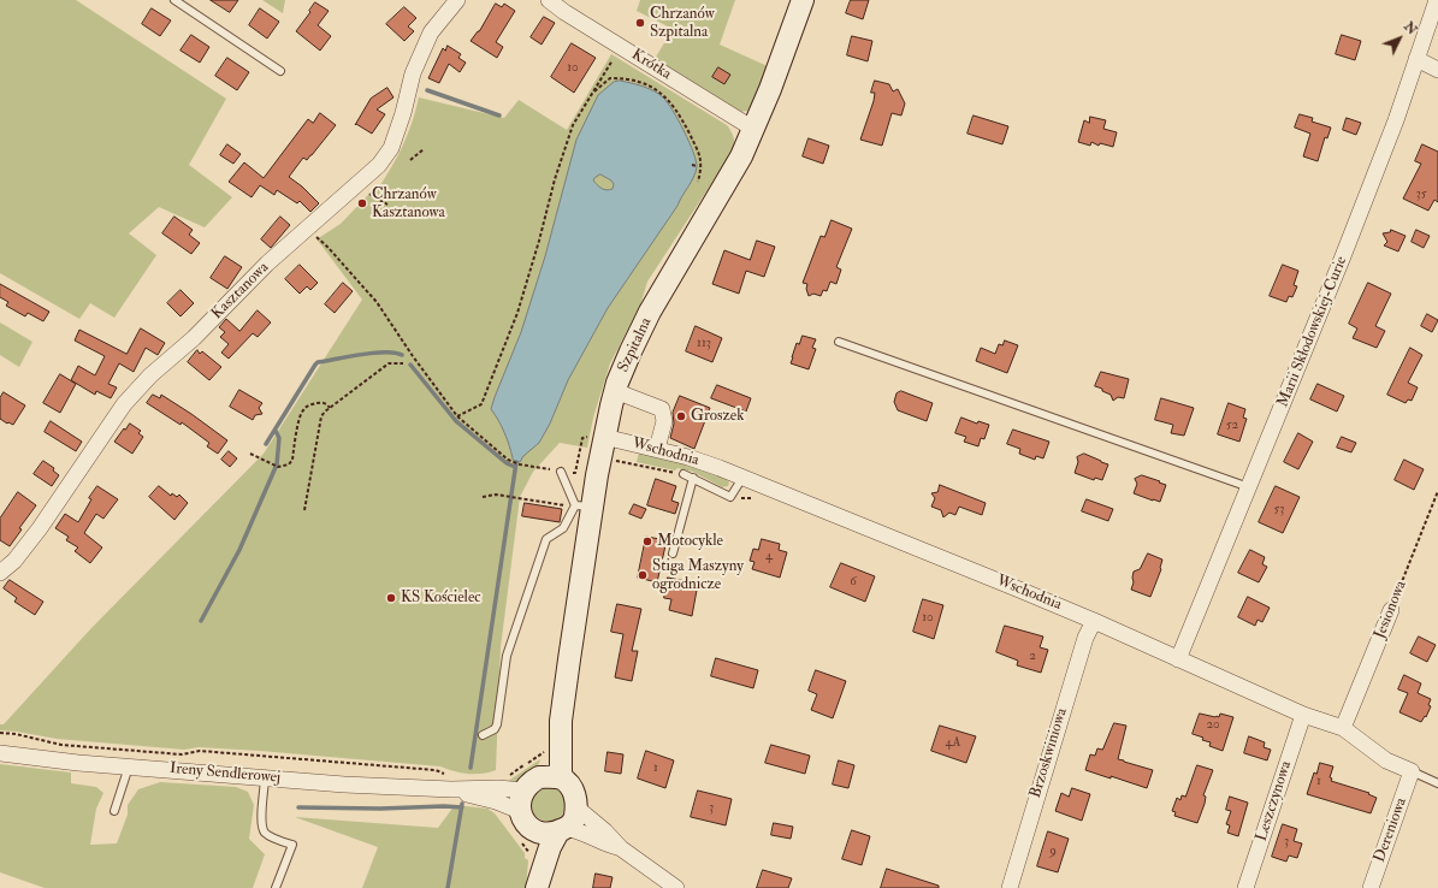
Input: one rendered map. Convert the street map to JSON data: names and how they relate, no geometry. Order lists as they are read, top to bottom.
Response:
{
  "streets": {
    "main road": ["Szpitalna"],
    "street": [
      "Krótka",
      "Kasztanowa",
      "Marii Skłodowskiej-Curie",
      "Wschodnia",
      "Jesionowa",
      "Brzoskwiniowa",
      "Ireny Sendlerowej",
      "Leszczynowa",
      "Dereniowa"
    ]
  },
  "crossings": [
    ["Krótka", "Szpitalna"],
    ["Marii Skłodowskiej-Curie", "Wschodnia"],
    ["Szpitalna", "Wschodnia"],
    ["Szpitalna", "Ireny Sendlerowej"],
    ["Wschodnia", "Jesionowa"],
    ["Wschodnia", "Brzoskwiniowa"],
    ["Wschodnia", "Leszczynowa"],
    ["Wschodnia", "Dereniowa"]
  ],
  "places": [
    "Chrzanów Szpitalna",
    "Chrzanów Kasztanowa",
    "Groszek",
    "Motocykle",
    "Stiga Maszyny ogrodnicze",
    "KS Kościelec"
  ],
  "house_numbers": [
    "10",
    "35",
    "113",
    "52",
    "53",
    "4",
    "6",
    "10",
    "2",
    "20",
    "4A",
    "1",
    "1",
    "3",
    "3",
    "9"
  ],
  "north": "top right"
}
